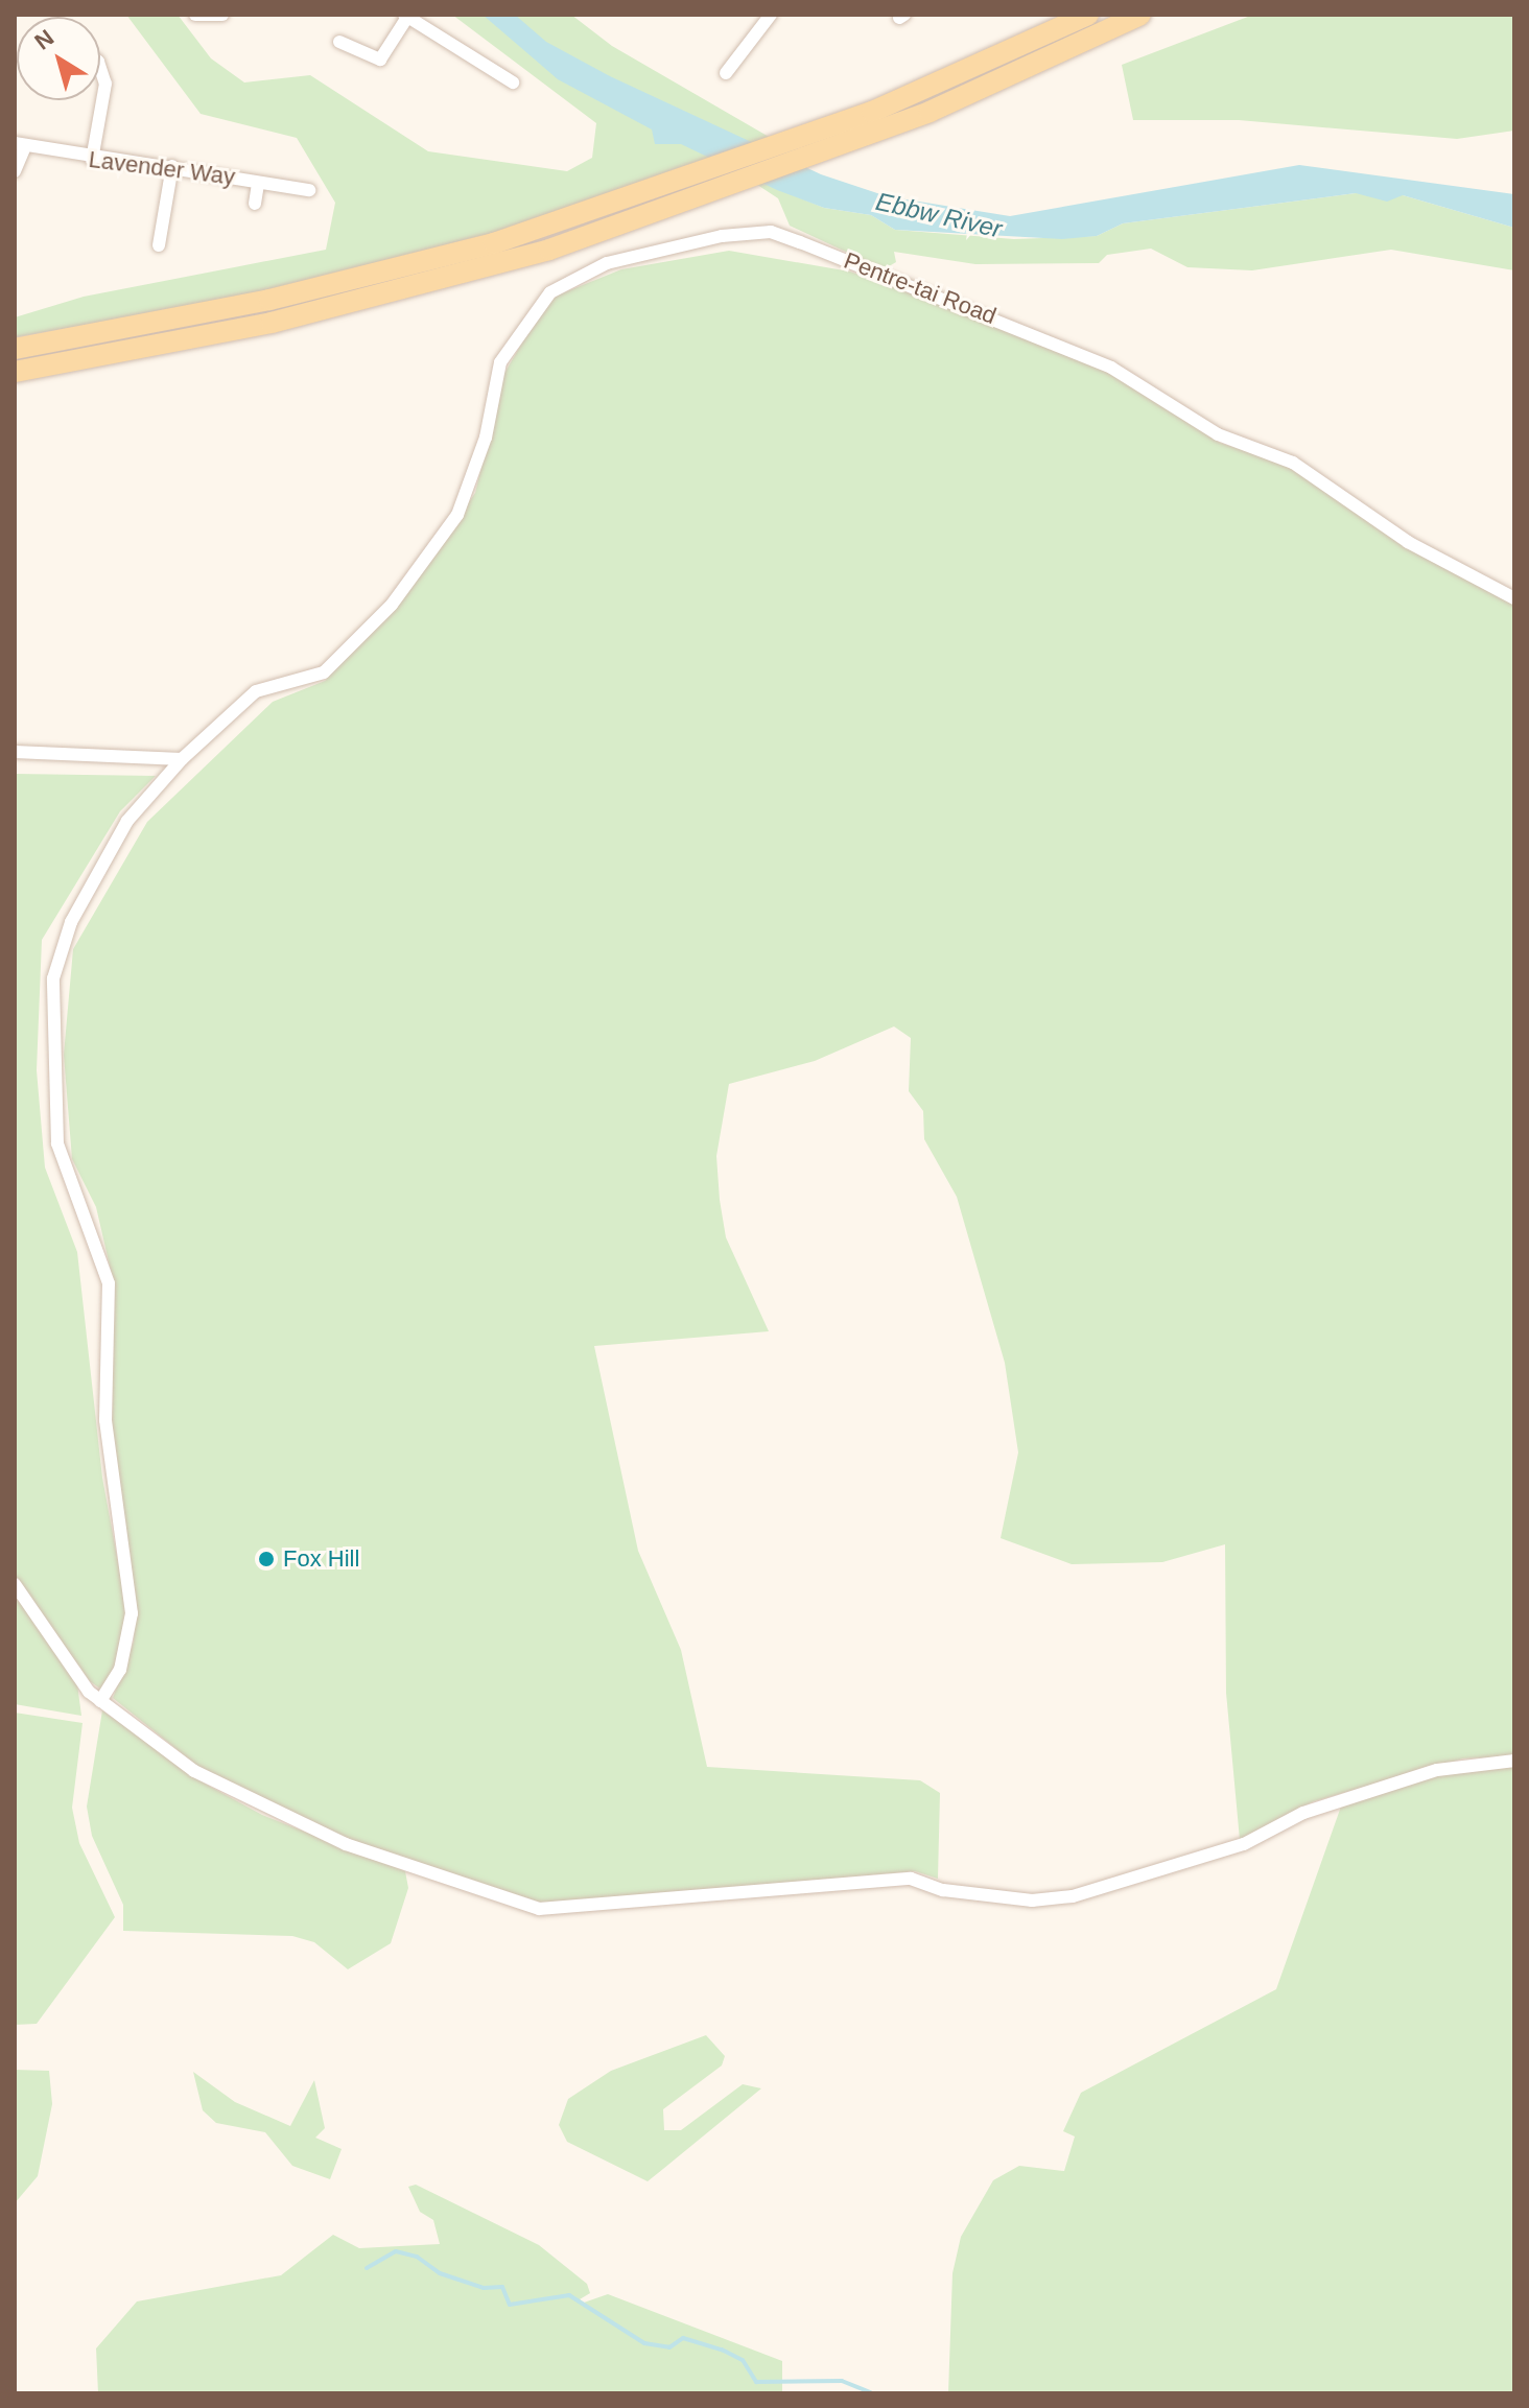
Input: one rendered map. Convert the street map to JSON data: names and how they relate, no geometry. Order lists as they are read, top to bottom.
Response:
{
  "streets": {
    "street": ["Lavender Way", "Pentre-tai Road"]
  },
  "water": ["Ebbw River"],
  "places": ["Fox Hill"],
  "north": "top left"
}
